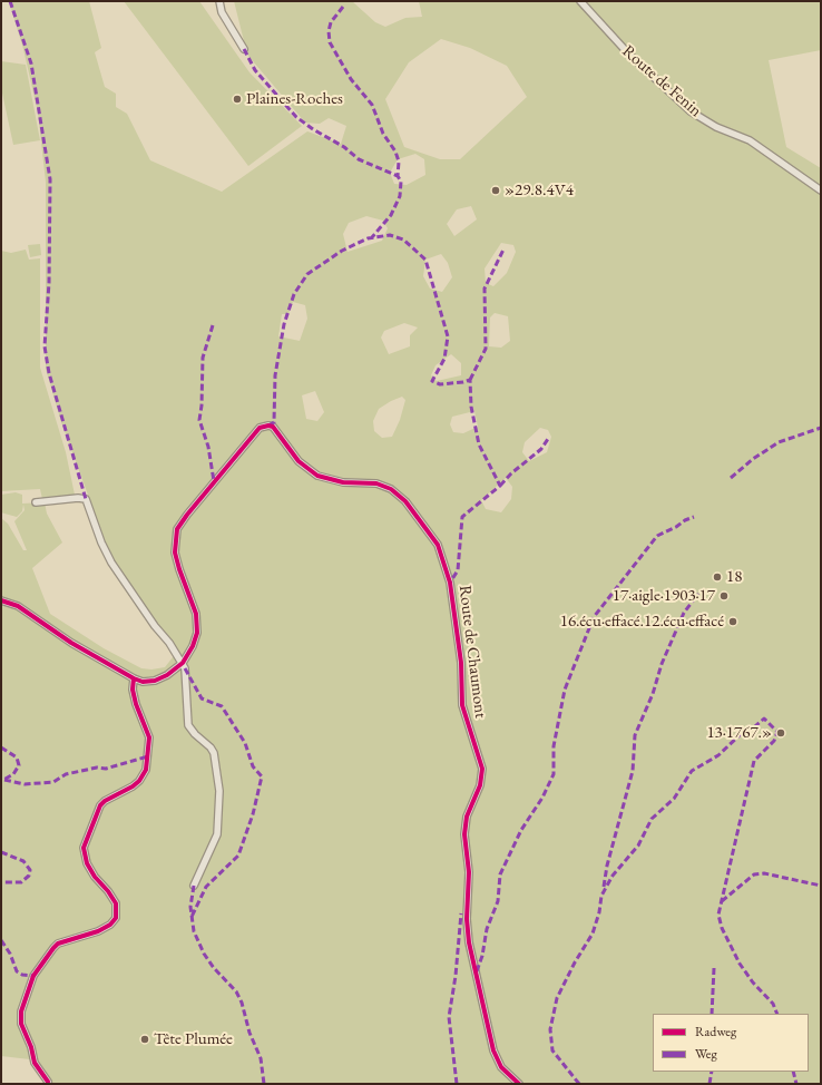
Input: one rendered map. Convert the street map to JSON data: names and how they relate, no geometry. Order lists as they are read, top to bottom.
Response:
{
  "streets": {
    "street": ["Route de Fenin", "Route de Chaumont"]
  },
  "places": [
    "Plaines-Roches",
    "»29.8.4V4",
    "18",
    "17·aigle·1903·17",
    "16.écu·effacé.12.écu·effacé",
    "13·1767.»",
    "Tête Plumée"
  ],
  "legend": ["Radweg", "Weg"]
}
